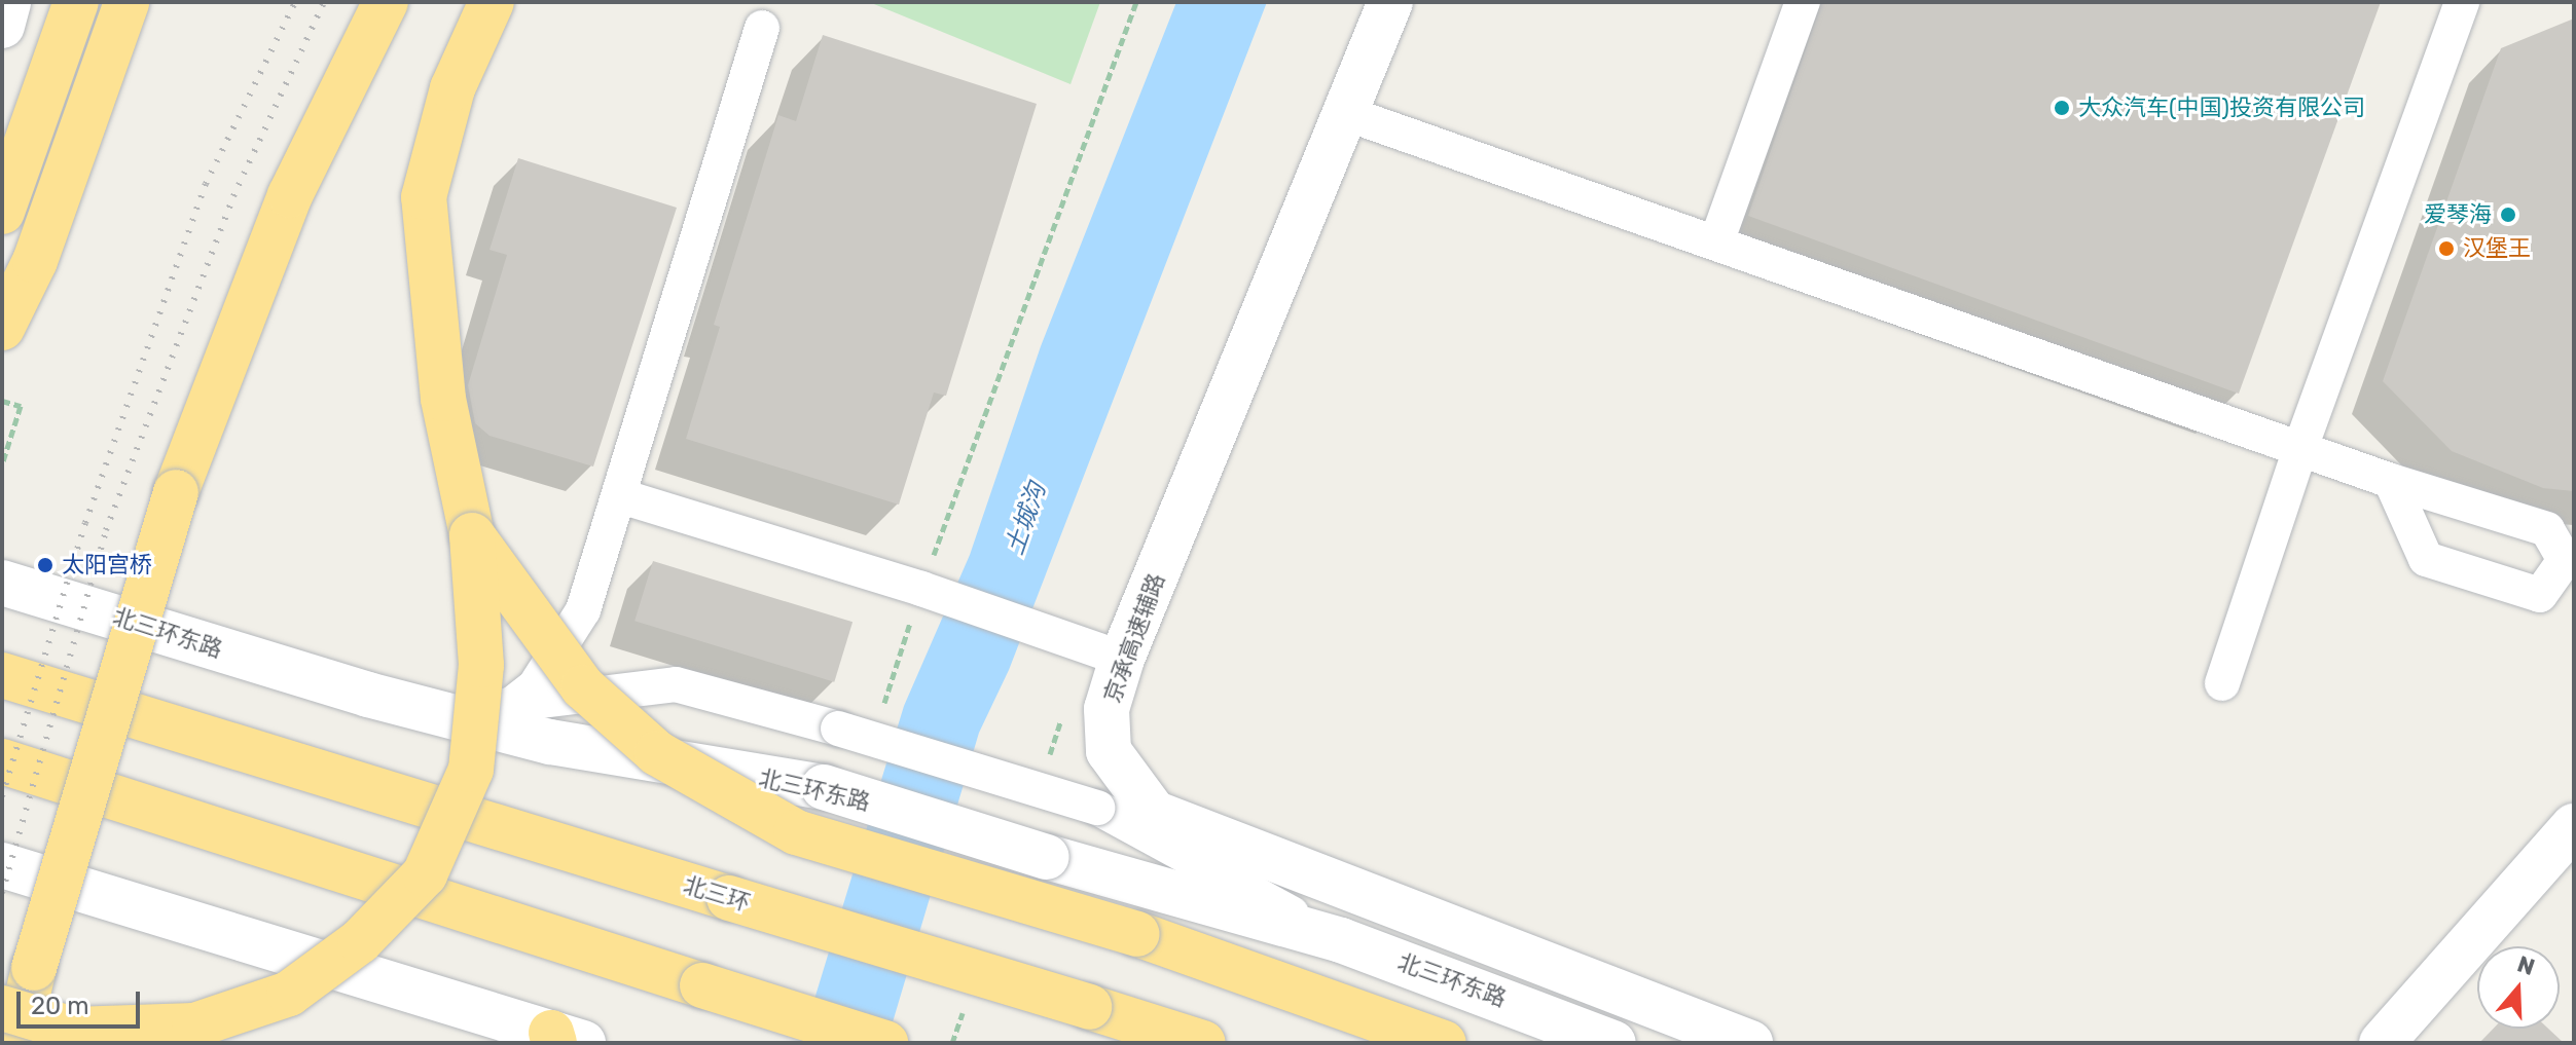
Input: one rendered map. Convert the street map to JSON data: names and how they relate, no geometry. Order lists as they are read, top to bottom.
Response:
{
  "streets": {
    "highway": ["北三环"],
    "street": ["北三环东路", "京承高速辅路"]
  },
  "water": ["土城沟"],
  "places": [
    "大众汽车(中国)投资有限公司",
    "爱琴海",
    "汉堡王",
    "太阳宫桥"
  ],
  "scale_bar": "20 m",
  "north": "top"
}
